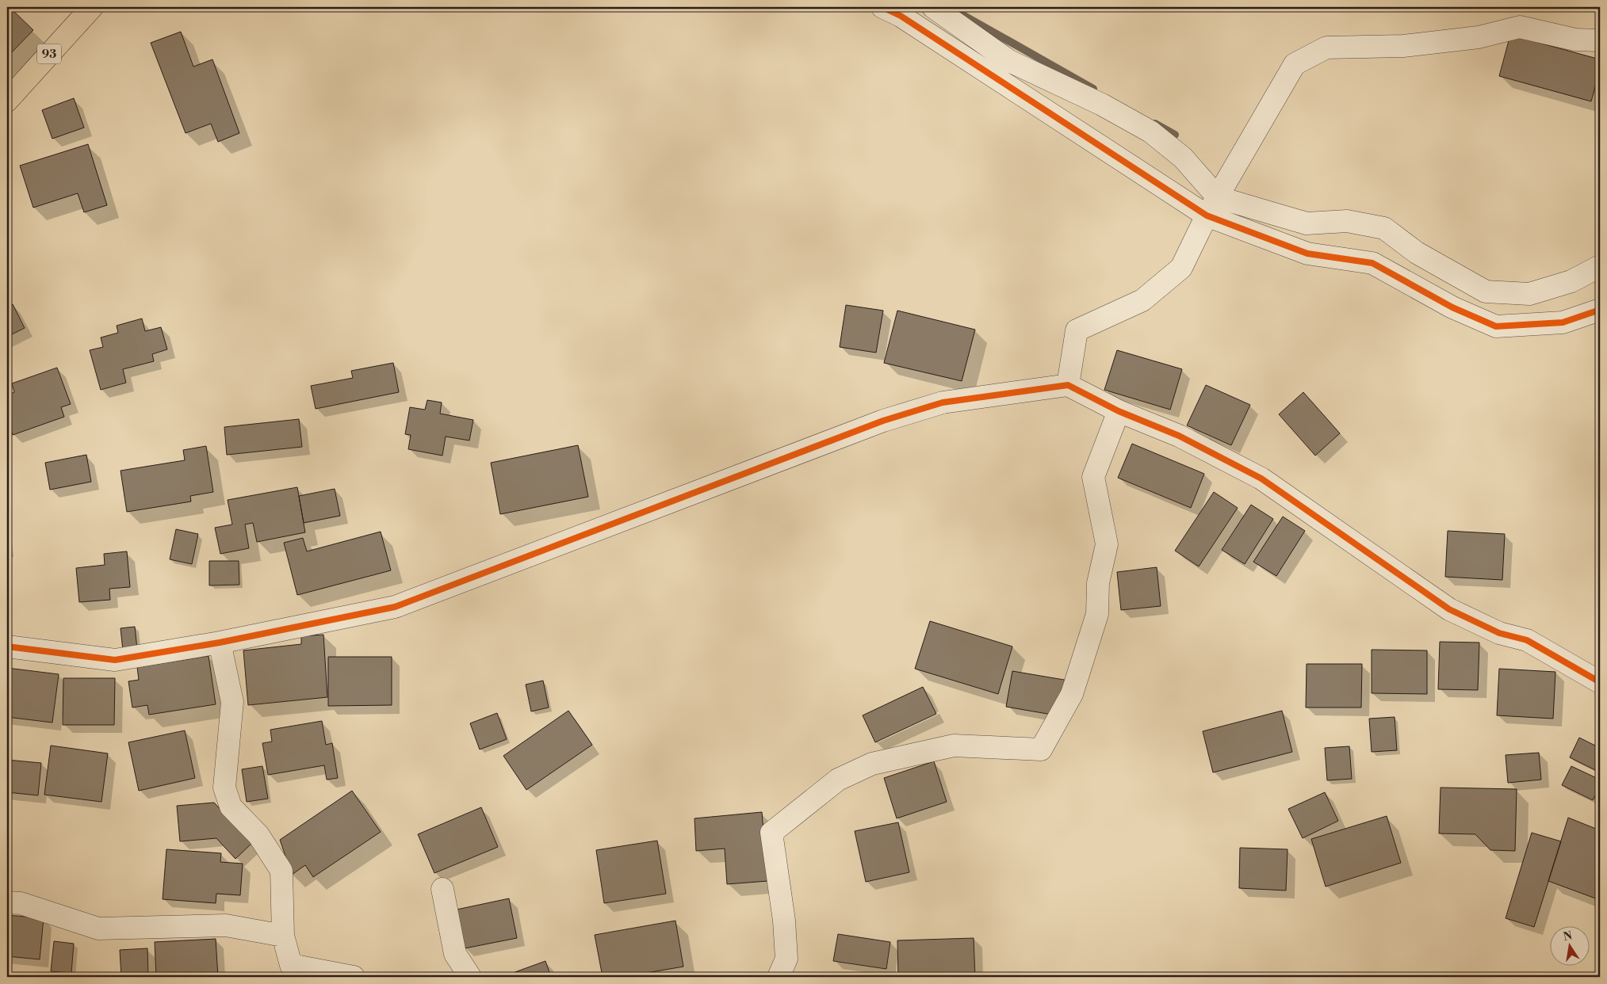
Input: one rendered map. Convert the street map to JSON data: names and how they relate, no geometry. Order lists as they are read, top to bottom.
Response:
{
  "streets": {
    "main road": ["93"]
  },
  "north": "top"
}
